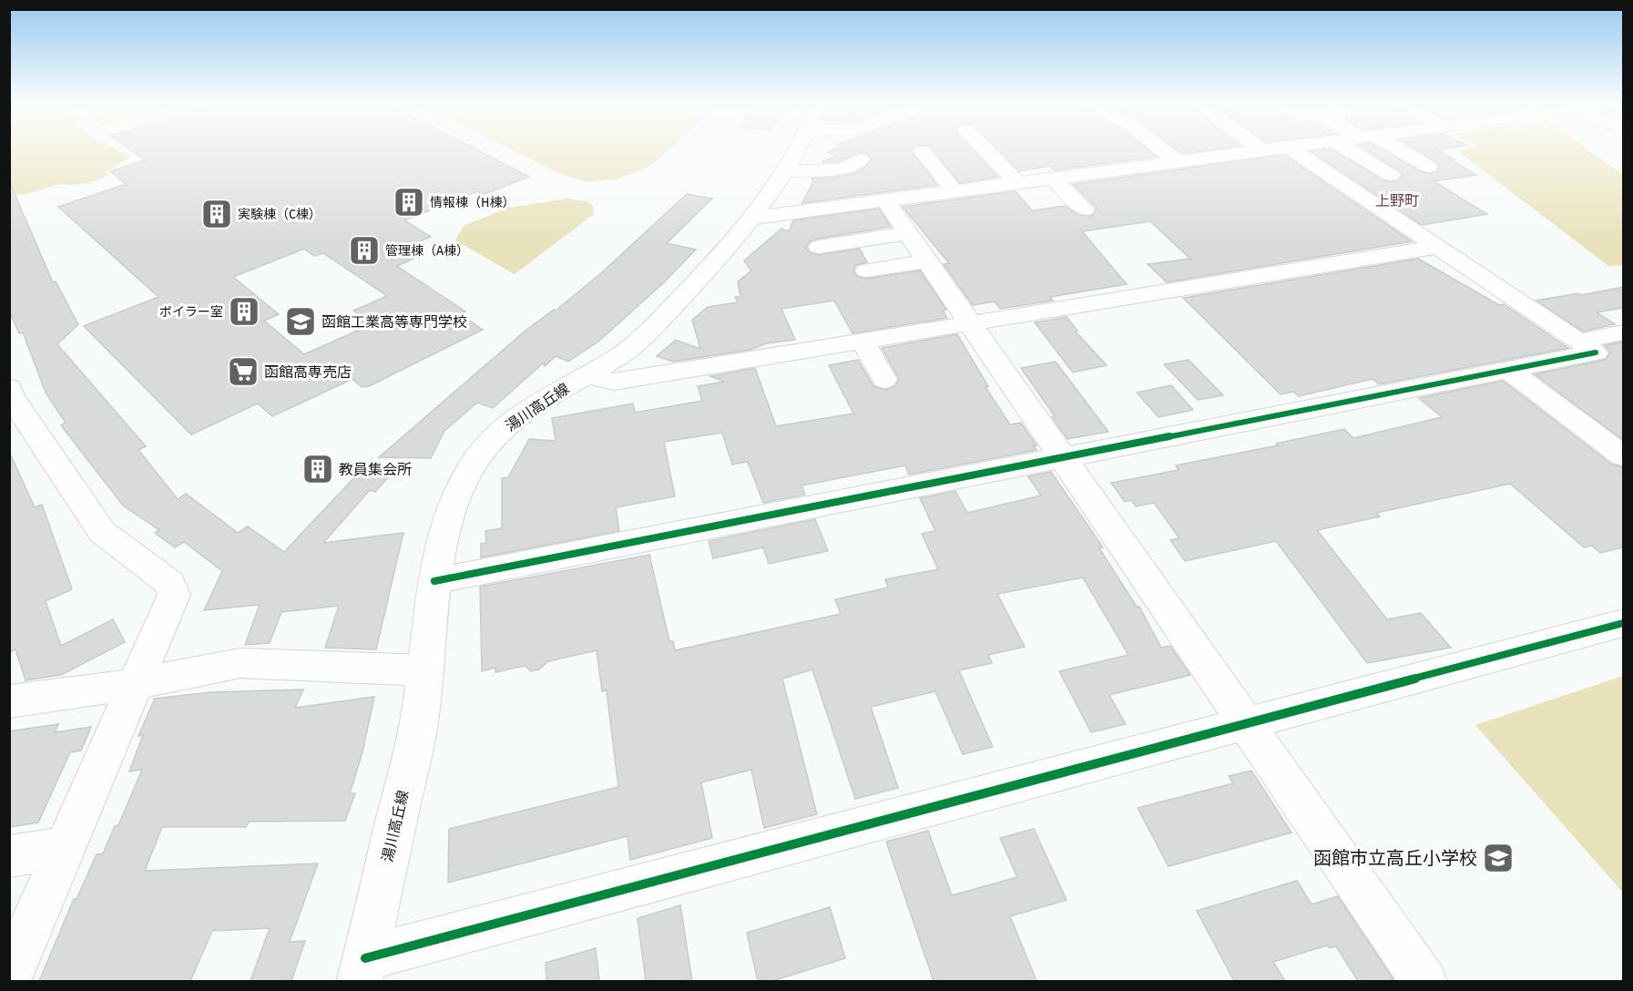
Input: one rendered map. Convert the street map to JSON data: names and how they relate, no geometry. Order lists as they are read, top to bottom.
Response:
{
  "streets": {
    "street": ["湯川高丘線"]
  },
  "districts": ["上野町"],
  "places": {
    "building": [
      "情報棟（H棟）",
      "実験棟（C棟）",
      "管理棟（A棟）",
      "ボイラー室",
      "教員集会所"
    ],
    "school or university": ["函館工業高等専門学校", "函館市立高丘小学校"],
    "supermarket": ["函館高専売店"]
  }
}
